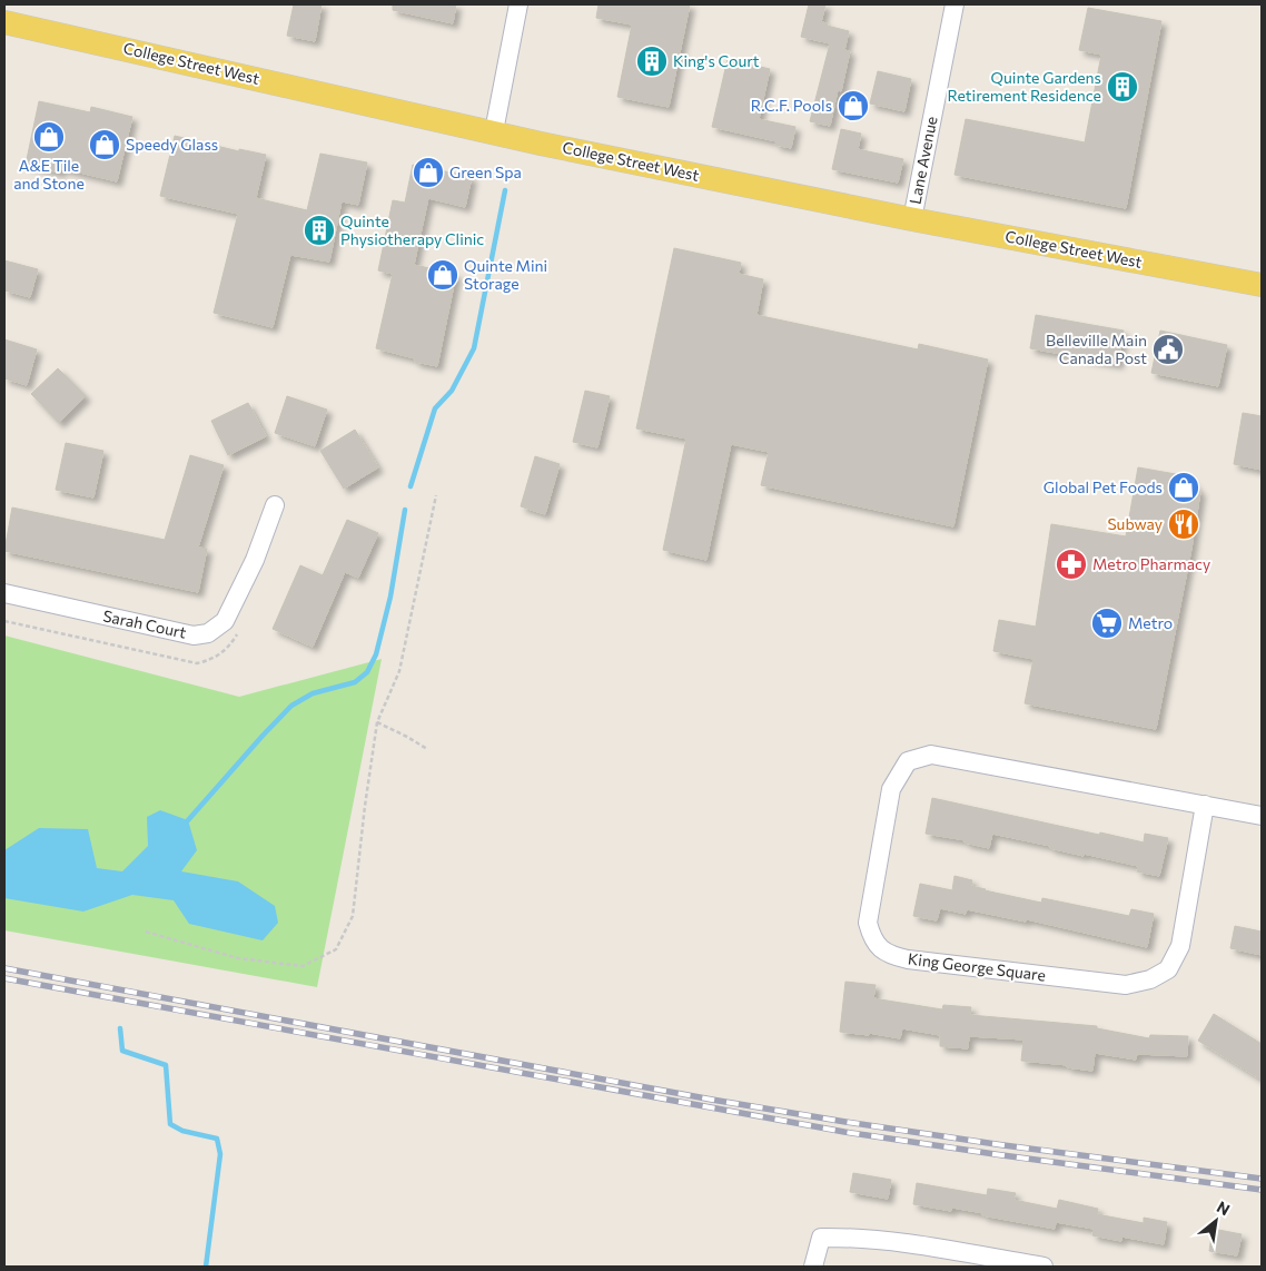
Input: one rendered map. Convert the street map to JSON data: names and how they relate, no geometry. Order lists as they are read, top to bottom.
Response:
{
  "streets": {
    "main road": ["College Street West"],
    "street": ["Lane Avenue", "Sarah Court", "King George Square"]
  },
  "crossings": [
    ["College Street West", "Lane Avenue"]
  ],
  "places": {
    "building": ["King's Court", "Quinte Gardens Retirement Residence", "Quinte Physiotherapy Clinic"],
    "shop": [
      "R.C.F. Pools",
      "A&E Tile and Stone",
      "Speedy Glass",
      "Green Spa",
      "Quinte Mini Storage",
      "Global Pet Foods"
    ],
    "public building": ["Belleville Main Canada Post"],
    "restaurant": ["Subway"],
    "pharmacy": ["Metro Pharmacy"],
    "supermarket": ["Metro"]
  },
  "north": "top right"
}
